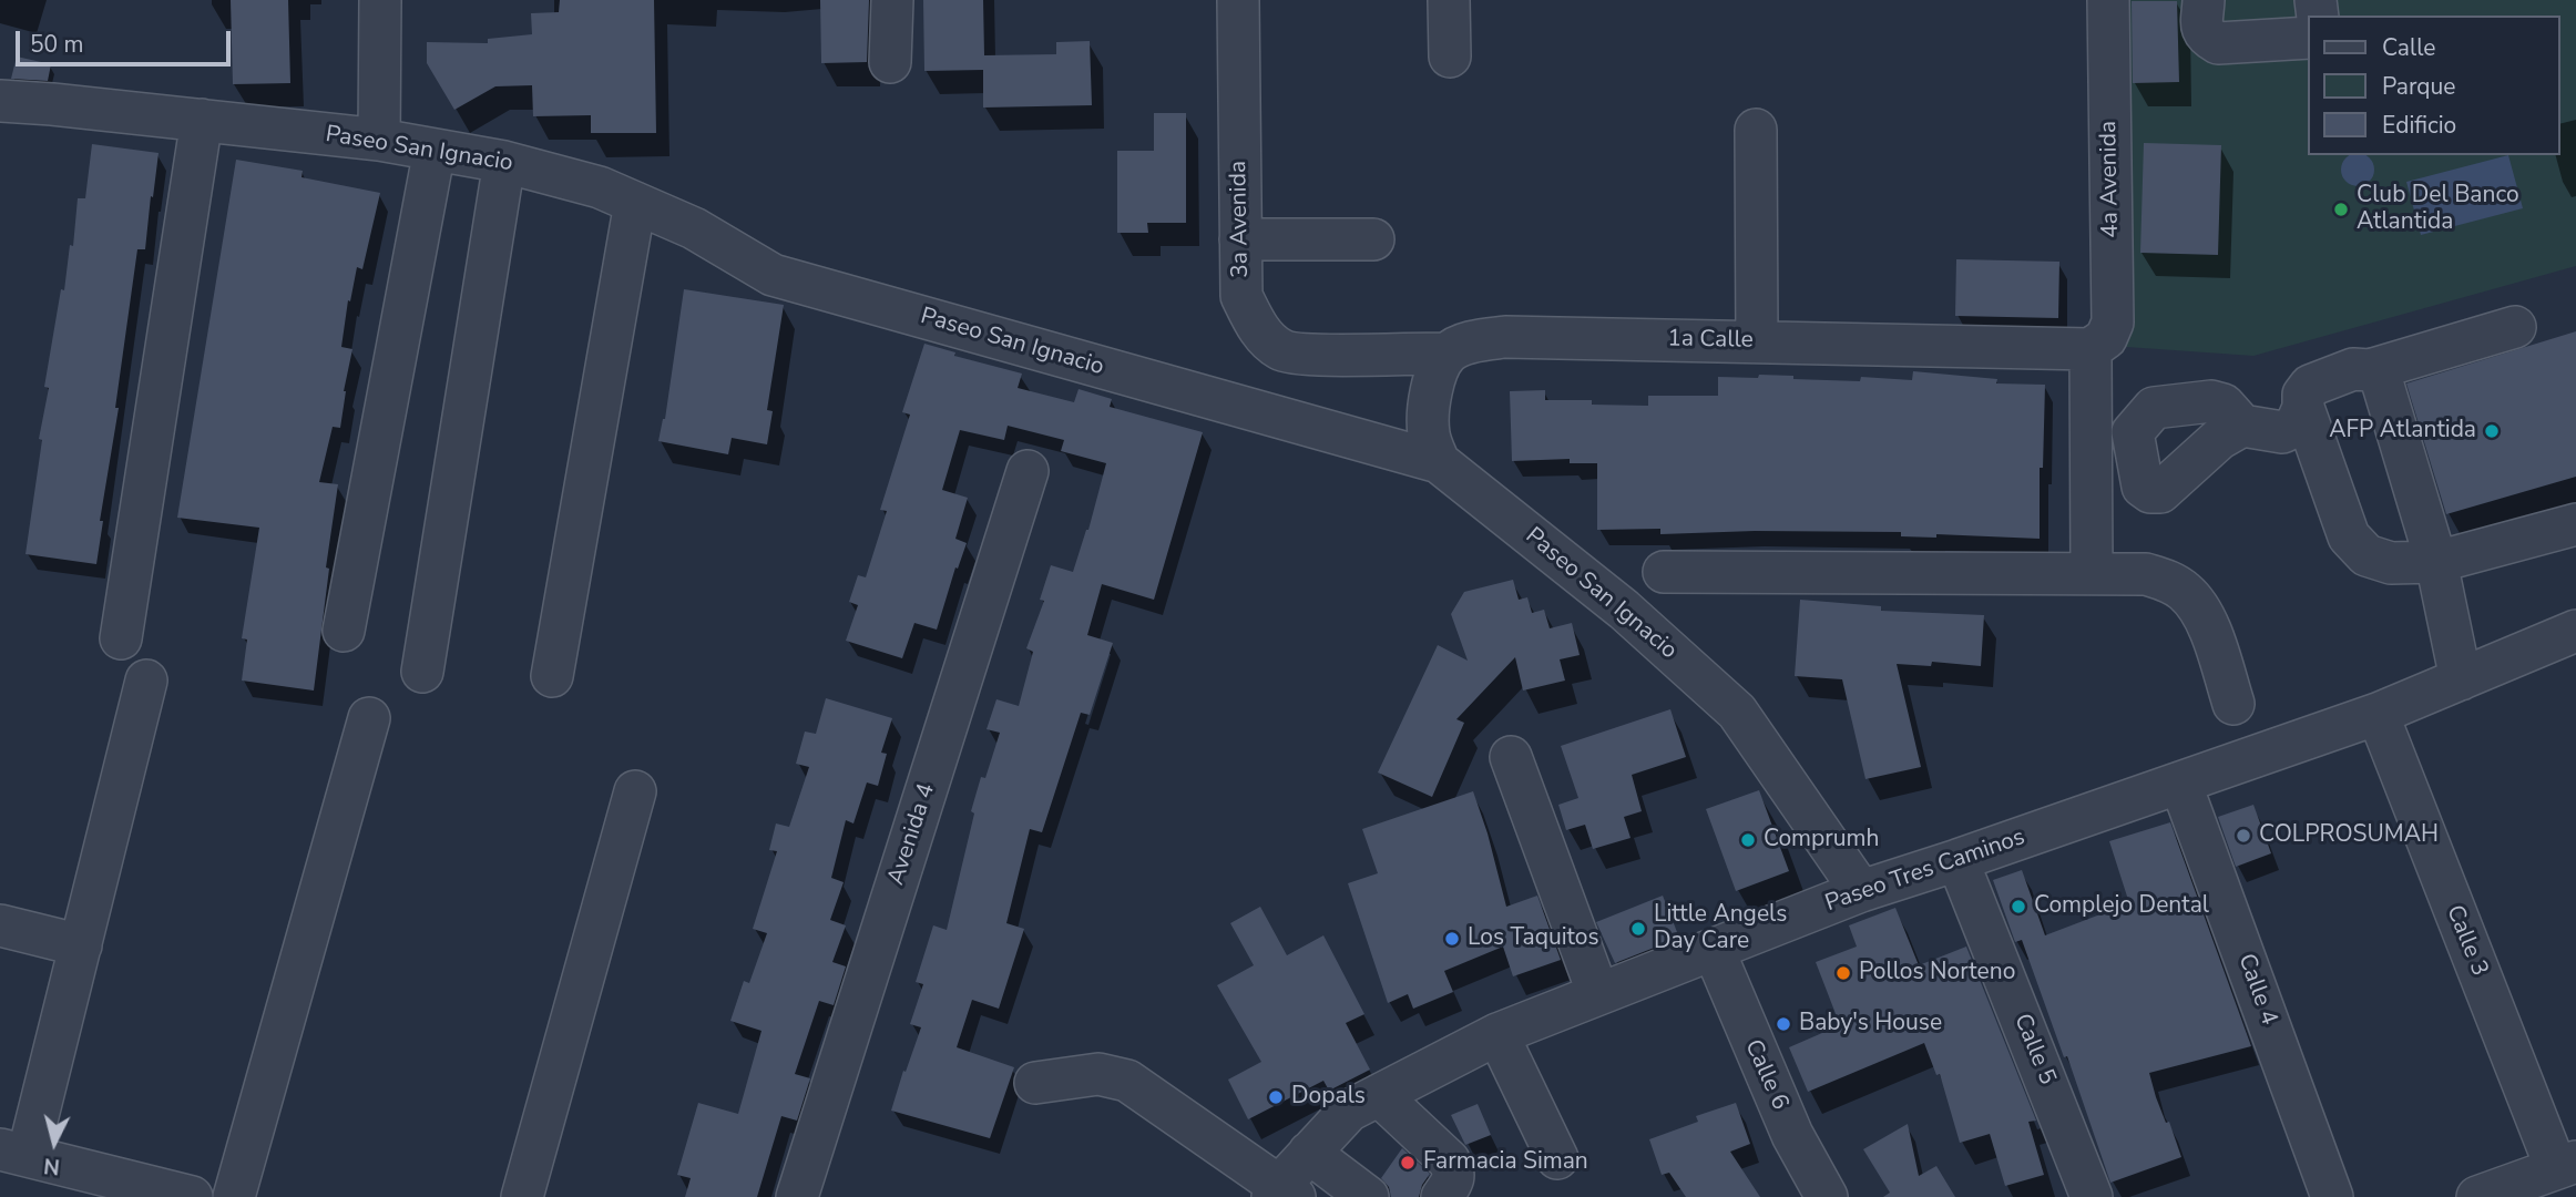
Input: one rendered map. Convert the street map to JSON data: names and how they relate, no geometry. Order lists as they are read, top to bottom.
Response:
{
  "streets": {
    "street": [
      "Paseo San Ignacio",
      "4a Avenida",
      "3a Avenida",
      "1a Calle",
      "Avenida 4",
      "Paseo Tres Caminos",
      "Calle 3",
      "Calle 4",
      "Calle 5",
      "Calle 6"
    ]
  },
  "crossings": [
    ["Paseo San Ignacio", "Paseo Tres Caminos"],
    ["4a Avenida", "1a Calle"],
    ["3a Avenida", "1a Calle"],
    ["Paseo Tres Caminos", "Calle 3"],
    ["Paseo Tres Caminos", "Calle 4"],
    ["Paseo Tres Caminos", "Calle 5"],
    ["Paseo Tres Caminos", "Calle 6"]
  ],
  "places": [
    "Club Del Banco Atlantida",
    "AFP Atlantida",
    "COLPROSUMAH",
    "Comprumh",
    "Complejo Dental",
    "Little Angels Day Care",
    "Los Taquitos",
    "Pollos Norteno",
    "Baby's House",
    "Dopals",
    "Farmacia Siman"
  ],
  "legend": ["Calle", "Parque", "Edificio"],
  "scale_bar": "50 m",
  "north": "bottom"
}
